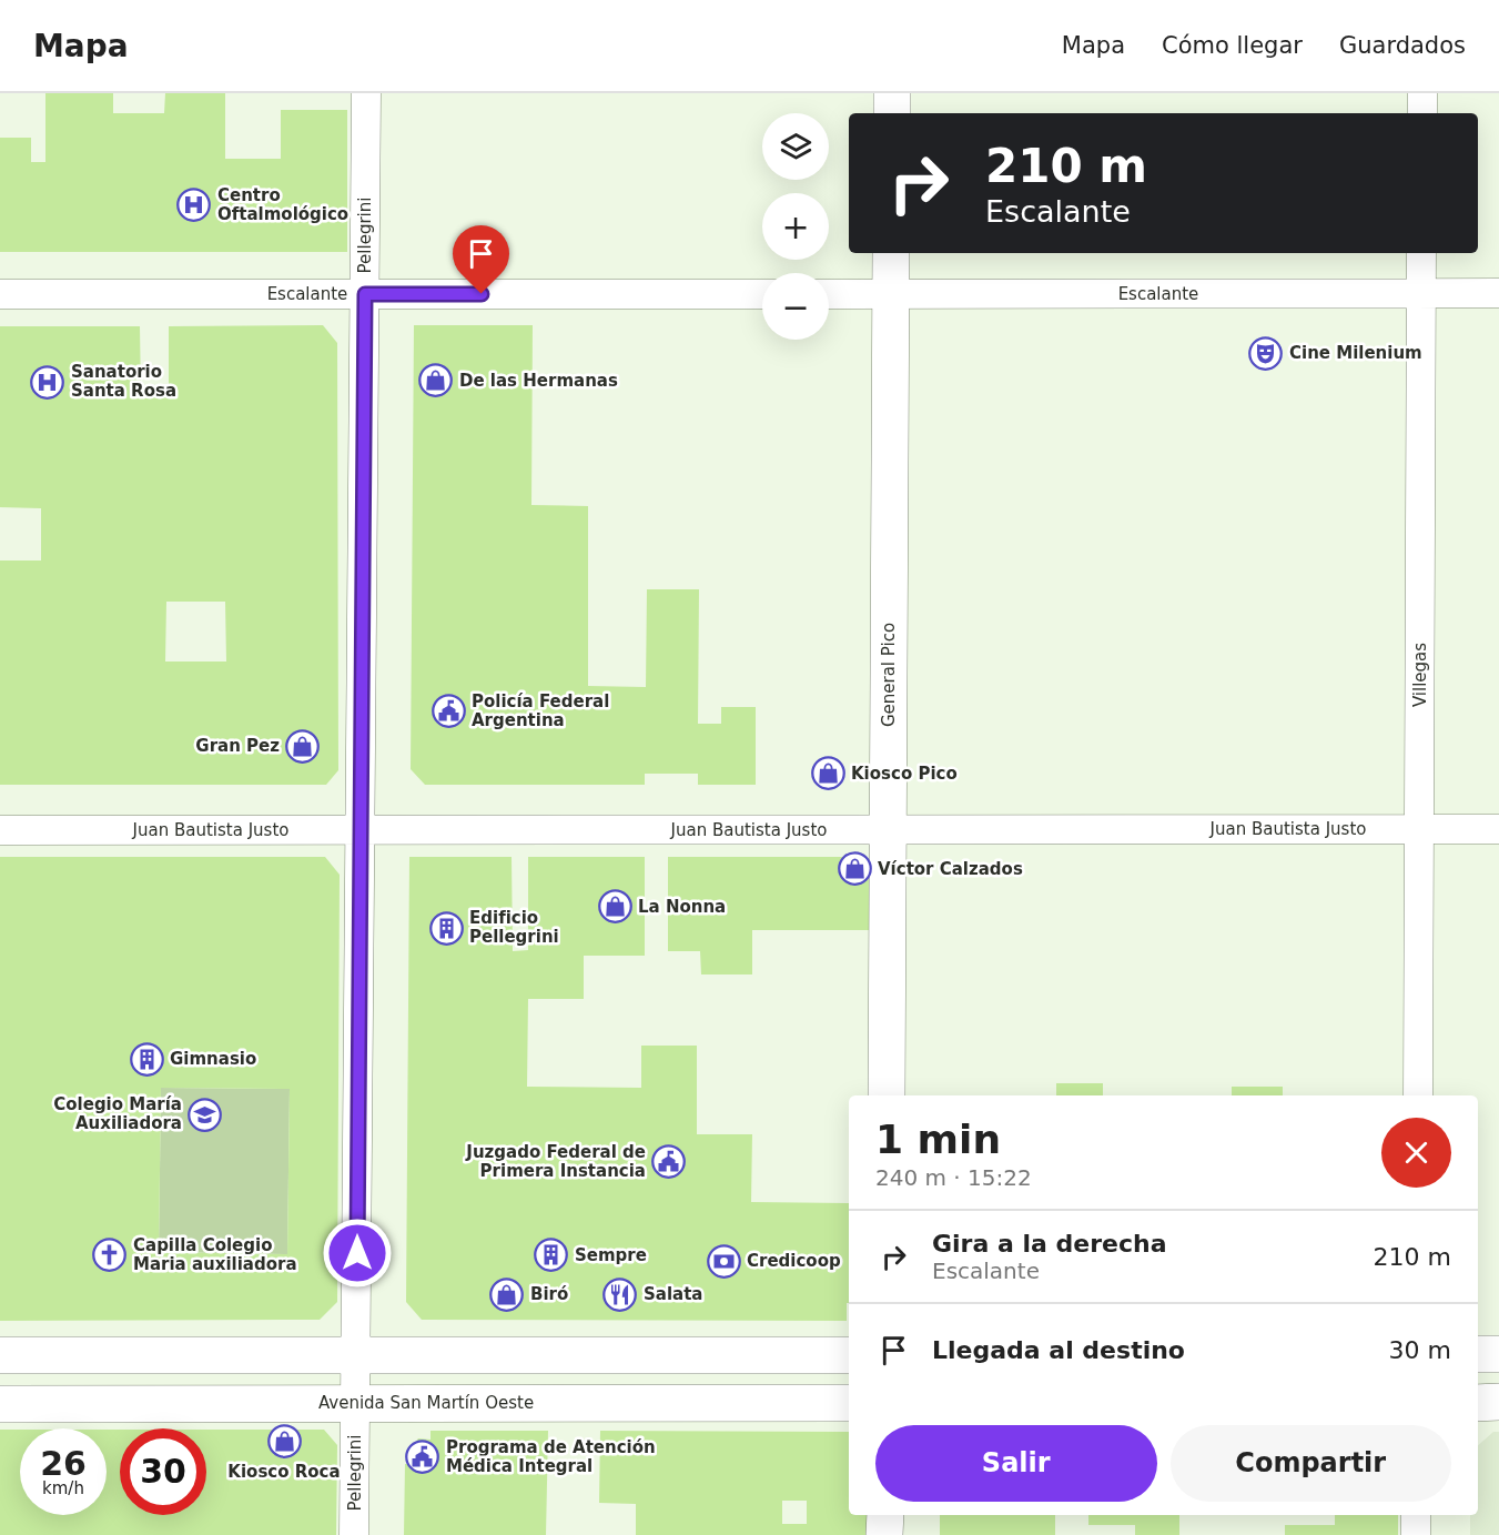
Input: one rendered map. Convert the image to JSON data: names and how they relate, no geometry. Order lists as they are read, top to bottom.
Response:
{
  "streets": {
    "main road": ["General Pico", "Avenida San Martín Oeste"],
    "street": [
      "Pellegrini",
      "Escalante",
      "Villegas",
      "Juan Bautista Justo"
    ]
  },
  "crossings": [
    ["Pellegrini", "Escalante"],
    ["Pellegrini", "Juan Bautista Justo"],
    ["Pellegrini", "Avenida San Martín Oeste"],
    ["Escalante", "General Pico"],
    ["Escalante", "Villegas"],
    ["General Pico", "Juan Bautista Justo"],
    ["Villegas", "Juan Bautista Justo"]
  ],
  "places": {
    "hospital": ["Centro Oftalmológico", "Sanatorio Santa Rosa"],
    "theatre": ["Cine Milenium"],
    "shop": [
      "De las Hermanas",
      "Gran Pez",
      "Kiosco Pico",
      "Víctor Calzados",
      "La Nonna",
      "Biró",
      "Kiosco Roca"
    ],
    "public building": ["Policía Federal Argentina", "Juzgado Federal de Primera Instancia", "Programa de Atención Médica Integral"],
    "building": ["Edificio Pellegrini", "Gimnasio", "Sempre"],
    "school or university": ["Colegio María Auxiliadora"],
    "church": ["Capilla Colegio Maria auxiliadora"],
    "bank": ["Credicoop"],
    "restaurant": ["Salata"]
  },
  "page": {
    "header": "Mapa",
    "nav": ["Mapa", "Cómo llegar", "Guardados"],
    "map_buttons": ["+", "−"],
    "turn": ["210 m", "Escalante"],
    "heading": ["1 min", "240 m · 15:22"],
    "list": [
      {
        "name": "Gira a la derecha",
        "note": "Escalante",
        "value": "210 m"
      },
      {
        "name": "Llegada al destino",
        "value": "30 m"
      }
    ],
    "buttons": ["Salir", "Compartir"],
    "speed": "26 km/h",
    "limit": "30"
  }
}
